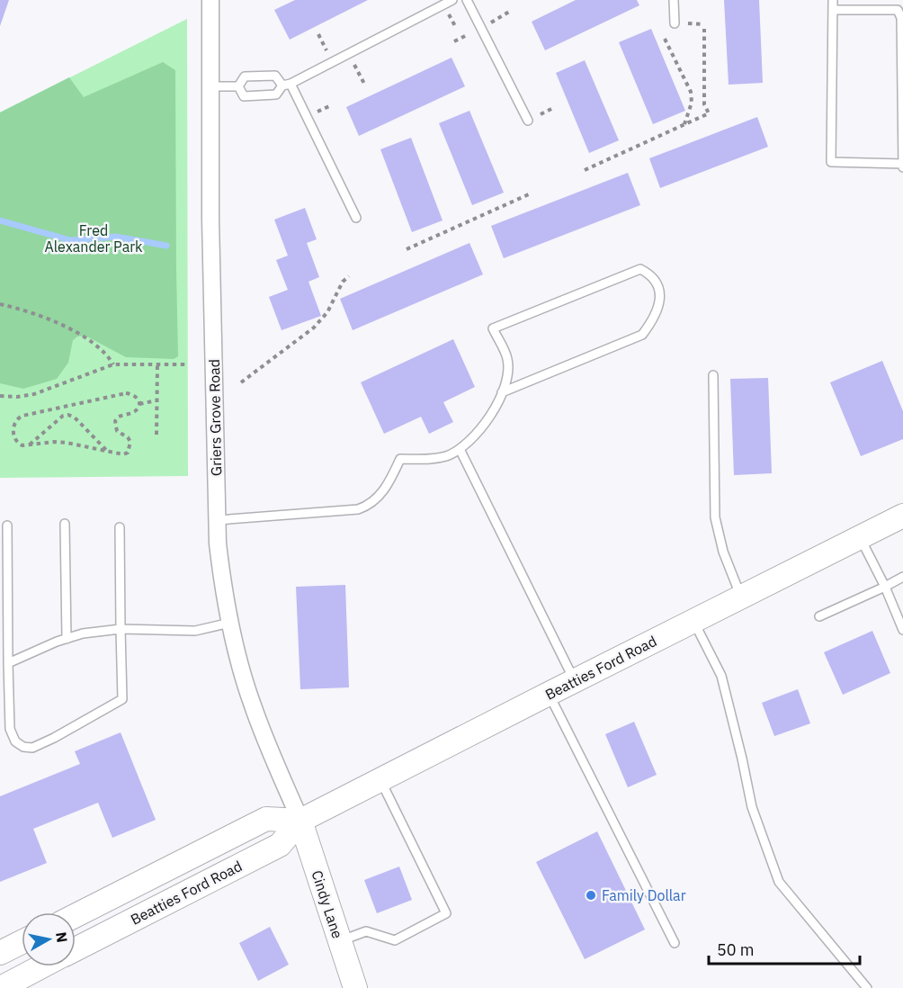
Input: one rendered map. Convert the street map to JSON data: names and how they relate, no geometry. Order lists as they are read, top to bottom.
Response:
{
  "streets": {
    "main road": ["Beatties Ford Road", "Cindy Lane"],
    "street": ["Griers Grove Road"]
  },
  "crossings": [
    ["Griers Grove Road", "Beatties Ford Road"],
    ["Griers Grove Road", "Cindy Lane"],
    ["Beatties Ford Road", "Cindy Lane"]
  ],
  "parks": ["Fred Alexander Park"],
  "places": ["Family Dollar"],
  "scale_bar": "50 m",
  "north": "right"
}
